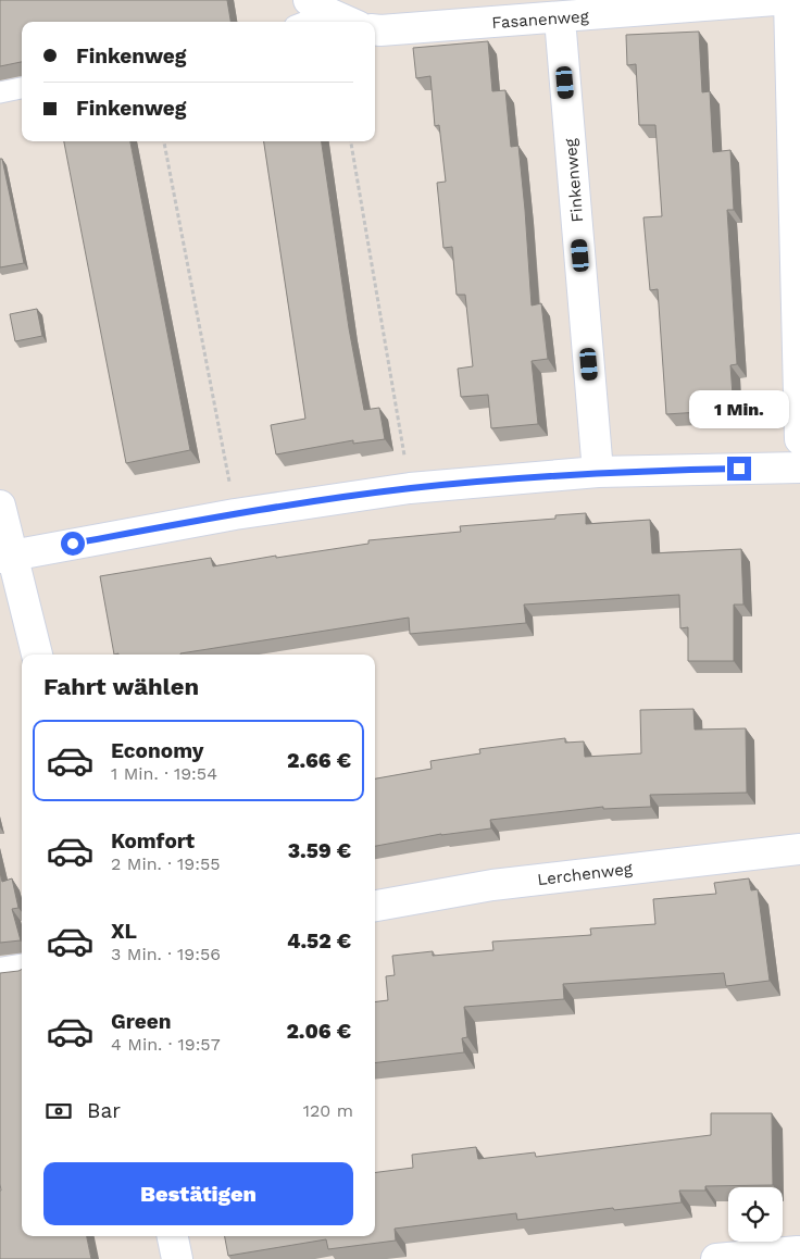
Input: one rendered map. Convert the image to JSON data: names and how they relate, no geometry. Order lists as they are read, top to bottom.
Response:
{
  "streets": {
    "street": ["Fasanenweg", "Finkenweg", "Lerchenweg"]
  },
  "crossings": [
    ["Fasanenweg", "Finkenweg"]
  ],
  "page": {
    "banner": ["Finkenweg", "Finkenweg"],
    "bubble": "1 Min.",
    "heading": "Fahrt wählen",
    "list": [
      {
        "name": "Economy",
        "note": "1 Min. · 19:54",
        "value": "2.66 €"
      },
      {
        "name": "Komfort",
        "note": "2 Min. · 19:55",
        "value": "3.59 €"
      },
      {
        "name": "XL",
        "note": "3 Min. · 19:56",
        "value": "4.52 €"
      },
      {
        "name": "Green",
        "note": "4 Min. · 19:57",
        "value": "2.06 €"
      }
    ],
    "pay": ["Bar", "120 m"],
    "buttons": "Bestätigen"
  }
}
